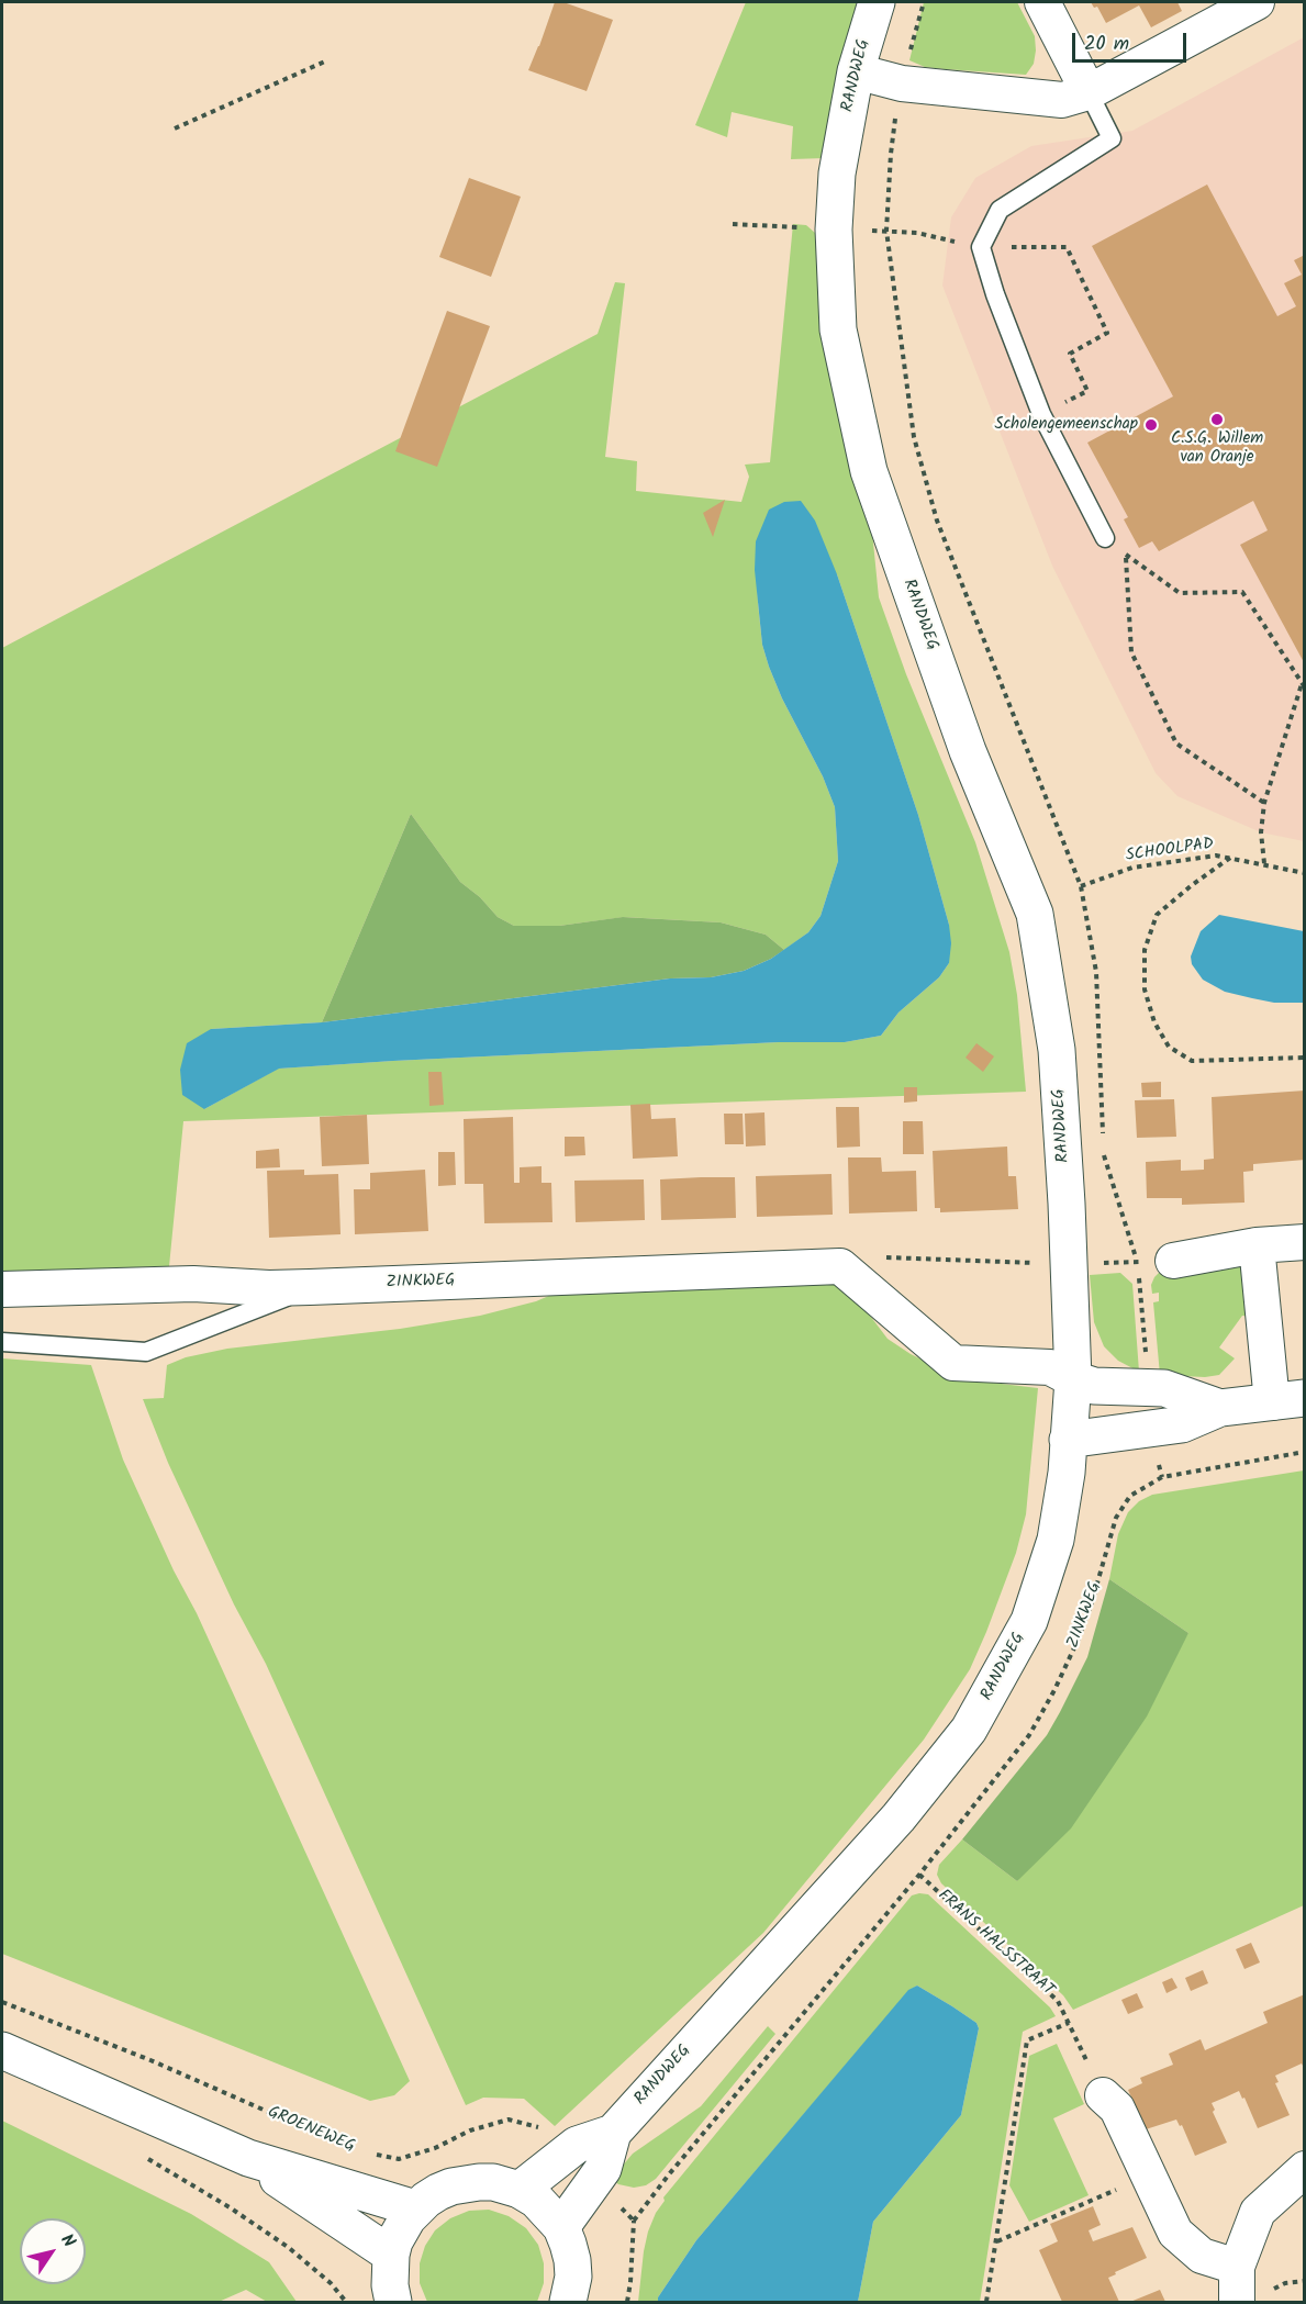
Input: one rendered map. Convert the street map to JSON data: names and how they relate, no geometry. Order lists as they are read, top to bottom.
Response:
{
  "streets": {
    "street": ["RANDWEG", "ZINKWEG"],
    "path": ["SCHOOLPAD", "FRANS HALSSTRAAT", "GROENEWEG"]
  },
  "crossings": [
    ["RANDWEG", "GROENEWEG"],
    ["ZINKWEG", "FRANS HALSSTRAAT"]
  ],
  "places": ["C.S.G. Willem van Oranje", "Scholengemeenschap"],
  "scale_bar": "20 m",
  "north": "top right"
}
